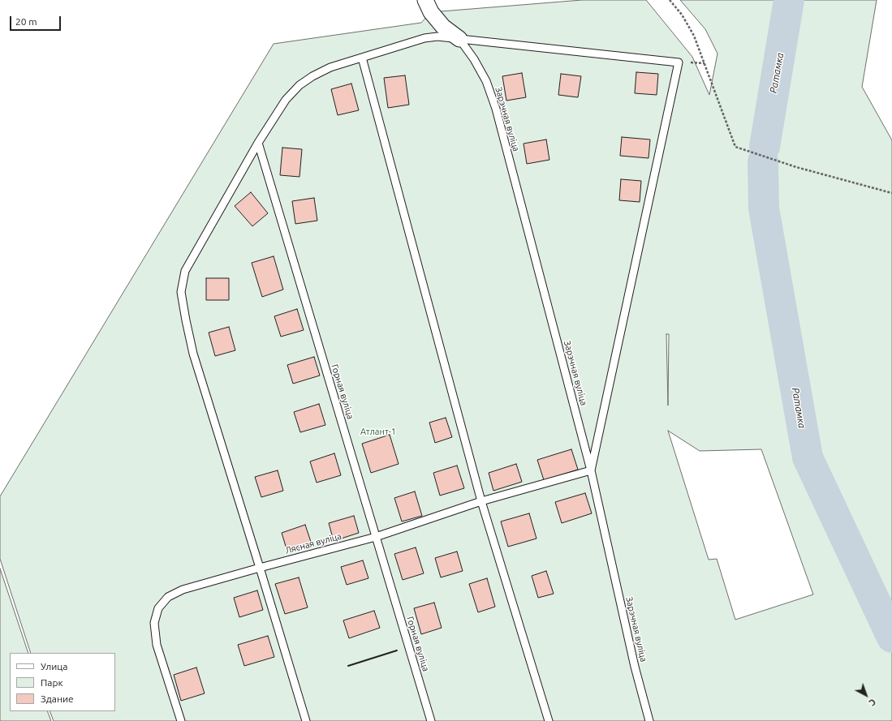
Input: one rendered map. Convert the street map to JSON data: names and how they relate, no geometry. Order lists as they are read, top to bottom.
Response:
{
  "streets": {
    "lane": ["Зарэчная вуліца", "Горная вуліца", "Лясная вуліца"]
  },
  "crossings": [
    ["Зарэчная вуліца", "Лясная вуліца"],
    ["Горная вуліца", "Лясная вуліца"]
  ],
  "water": ["Ратамка"],
  "parks": ["Атлант-1"],
  "legend": ["Улица", "Парк", "Здание"],
  "scale_bar": "20 m",
  "north": "bottom right"
}
